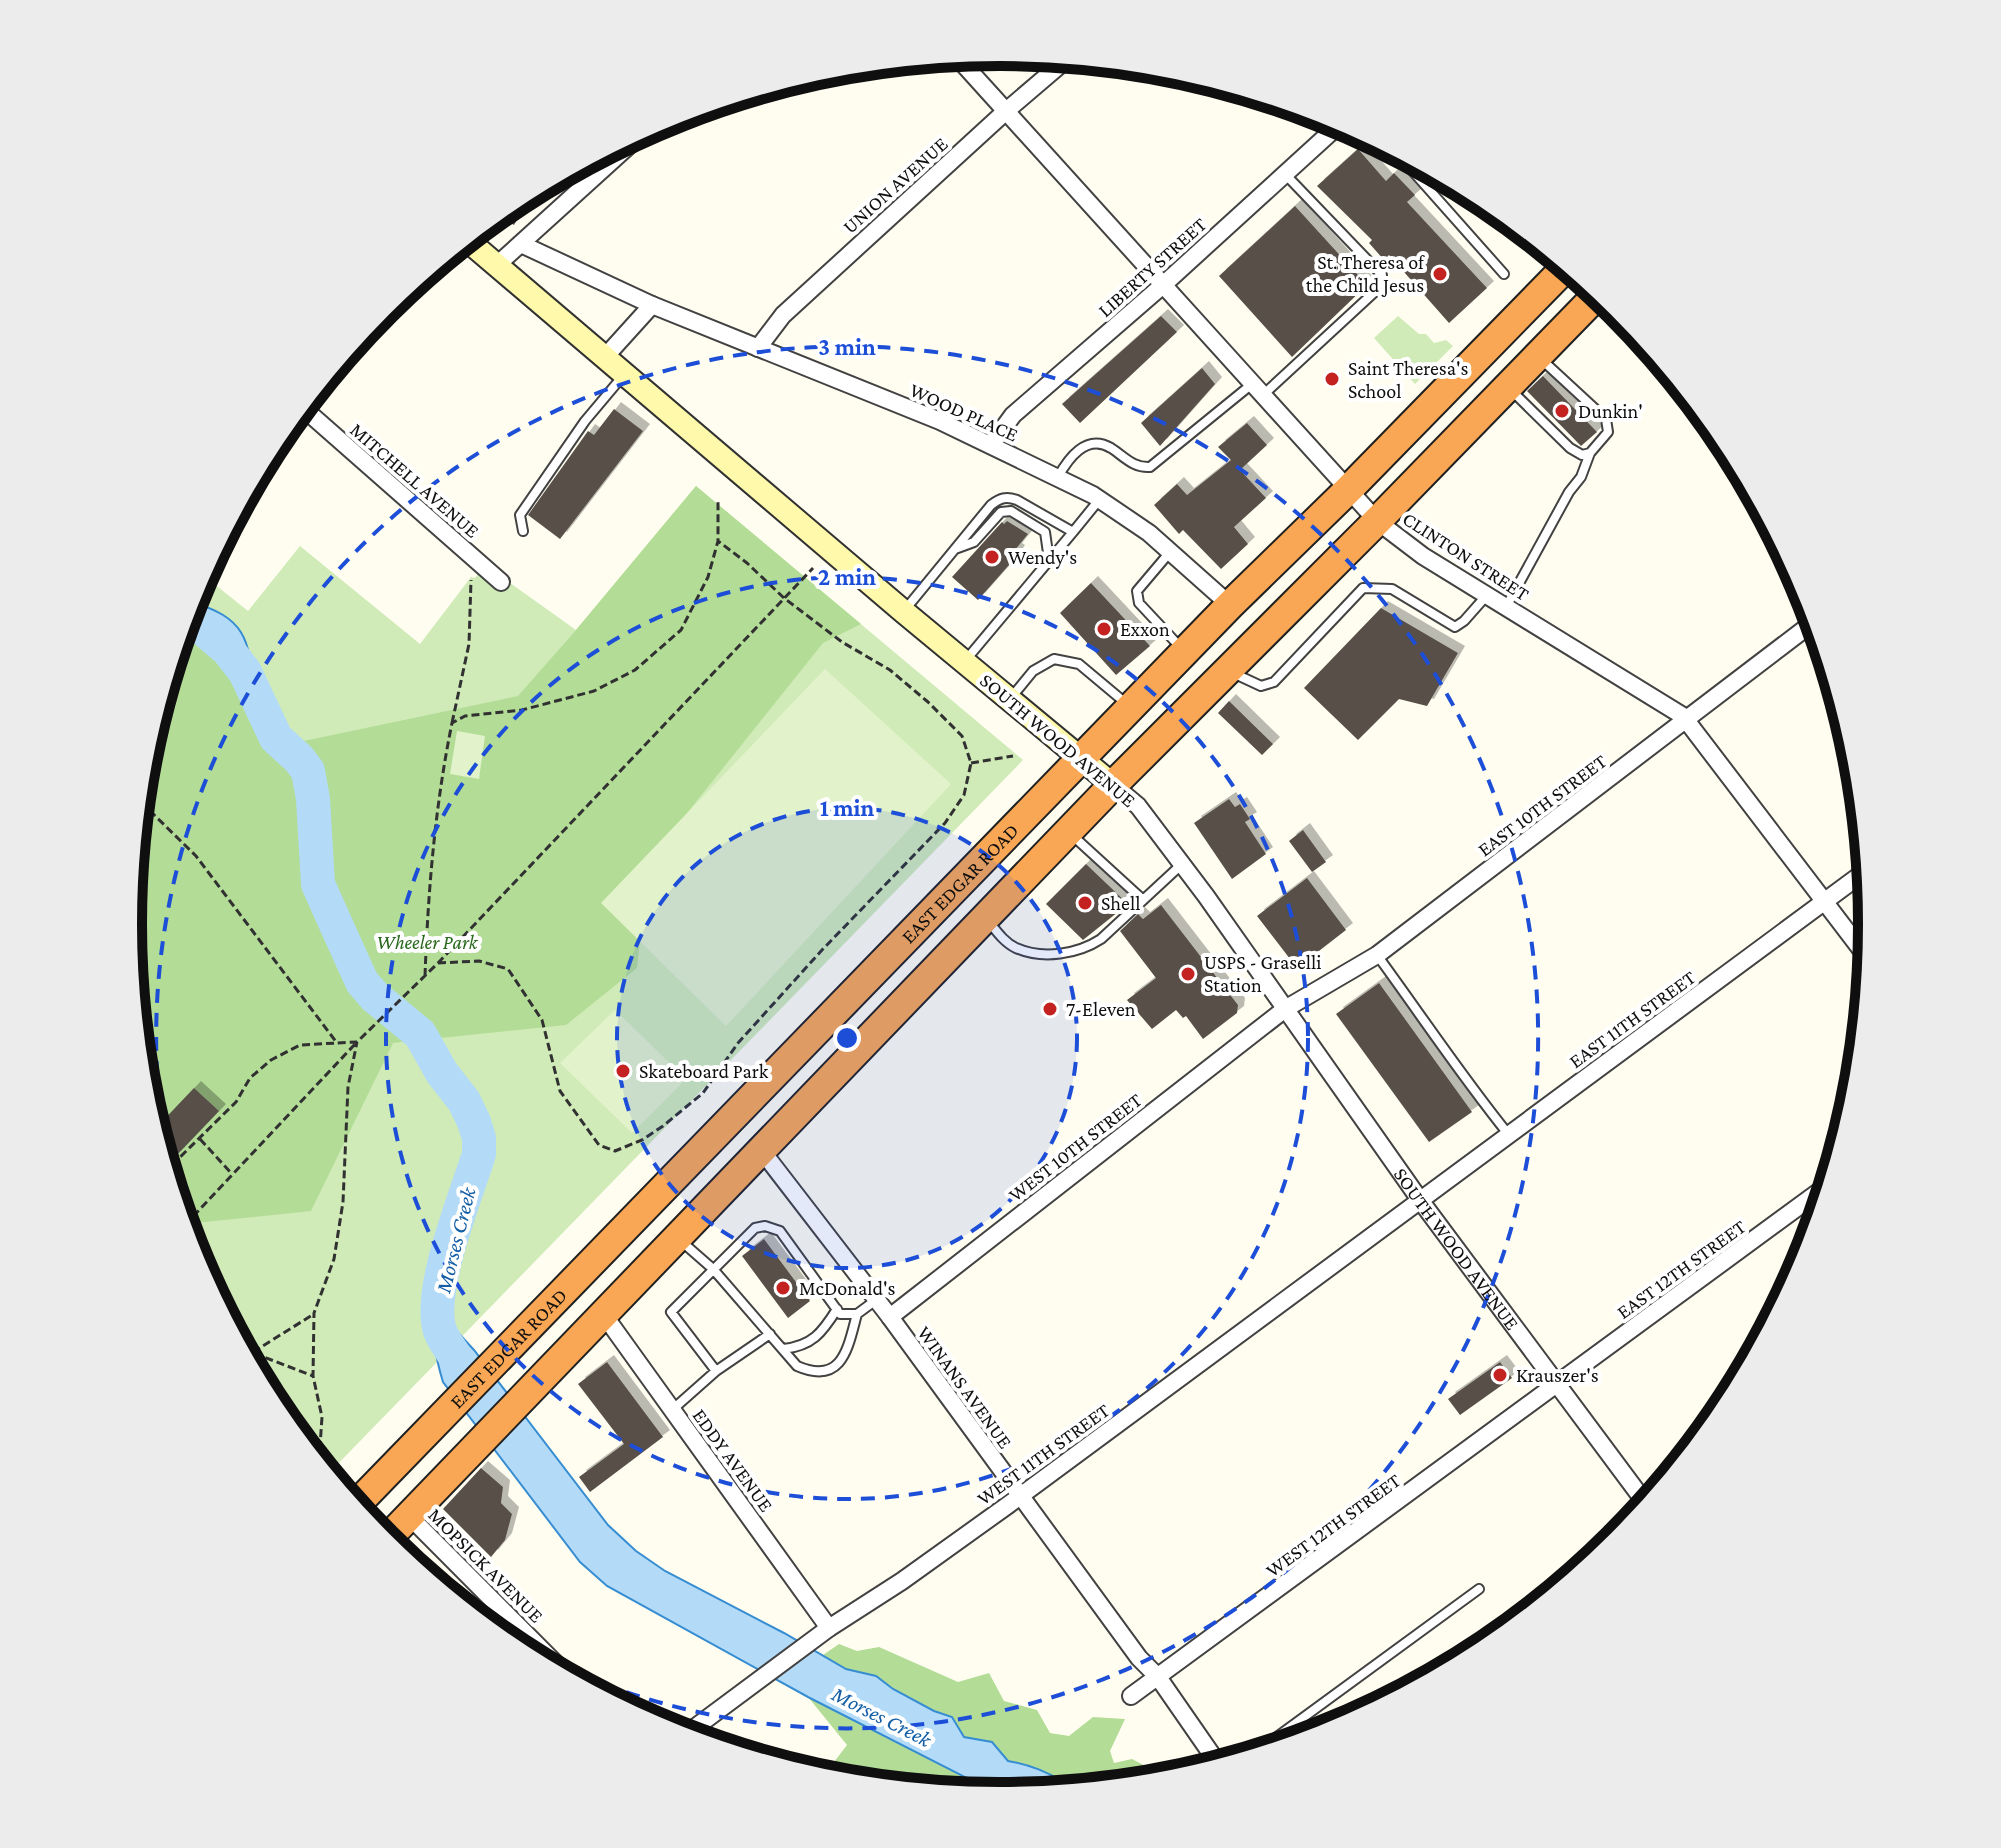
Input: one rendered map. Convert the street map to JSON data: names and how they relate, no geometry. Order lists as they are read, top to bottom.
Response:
{
  "streets": {
    "highway": ["EAST EDGAR ROAD"],
    "main road": ["SOUTH WOOD AVENUE"],
    "street": [
      "UNION AVENUE",
      "LIBERTY STREET",
      "WOOD PLACE",
      "MITCHELL AVENUE",
      "CLINTON STREET",
      "EAST 10TH STREET",
      "EAST 11TH STREET",
      "WEST 10TH STREET",
      "EAST 12TH STREET",
      "WINANS AVENUE",
      "WEST 11TH STREET",
      "EDDY AVENUE",
      "WEST 12TH STREET",
      "MOPSICK AVENUE"
    ]
  },
  "crossings": [
    ["UNION AVENUE", "WOOD PLACE"],
    ["UNION AVENUE", "CLINTON STREET"],
    ["LIBERTY STREET", "WOOD PLACE"],
    ["LIBERTY STREET", "CLINTON STREET"],
    ["WOOD PLACE", "EAST EDGAR ROAD"],
    ["CLINTON STREET", "EAST 10TH STREET"],
    ["CLINTON STREET", "EAST EDGAR ROAD"],
    ["CLINTON STREET", "EAST 11TH STREET"],
    ["SOUTH WOOD AVENUE", "EAST 10TH STREET"],
    ["SOUTH WOOD AVENUE", "EAST EDGAR ROAD"],
    ["SOUTH WOOD AVENUE", "EAST 11TH STREET"],
    ["SOUTH WOOD AVENUE", "WEST 10TH STREET"],
    ["SOUTH WOOD AVENUE", "EAST 12TH STREET"],
    ["SOUTH WOOD AVENUE", "WEST 11TH STREET"],
    ["SOUTH WOOD AVENUE", "WEST 12TH STREET"],
    ["EAST 10TH STREET", "WEST 10TH STREET"],
    ["EAST 11TH STREET", "WEST 11TH STREET"],
    ["WEST 10TH STREET", "WINANS AVENUE"],
    ["EAST 12TH STREET", "WEST 12TH STREET"],
    ["WINANS AVENUE", "WEST 11TH STREET"],
    ["WINANS AVENUE", "WEST 12TH STREET"],
    ["WEST 11TH STREET", "EDDY AVENUE"]
  ],
  "water": ["Morses Creek"],
  "parks": ["Wheeler Park"],
  "places": [
    "St. Theresa of the Child Jesus",
    "Saint Theresa's School",
    "Dunkin'",
    "Wendy's",
    "Exxon",
    "Shell",
    "USPS - Graselli Station",
    "7-Eleven",
    "Skateboard Park",
    "McDonald's",
    "Krauszer's"
  ],
  "rings": ["3 min", "2 min", "1 min"]
}
